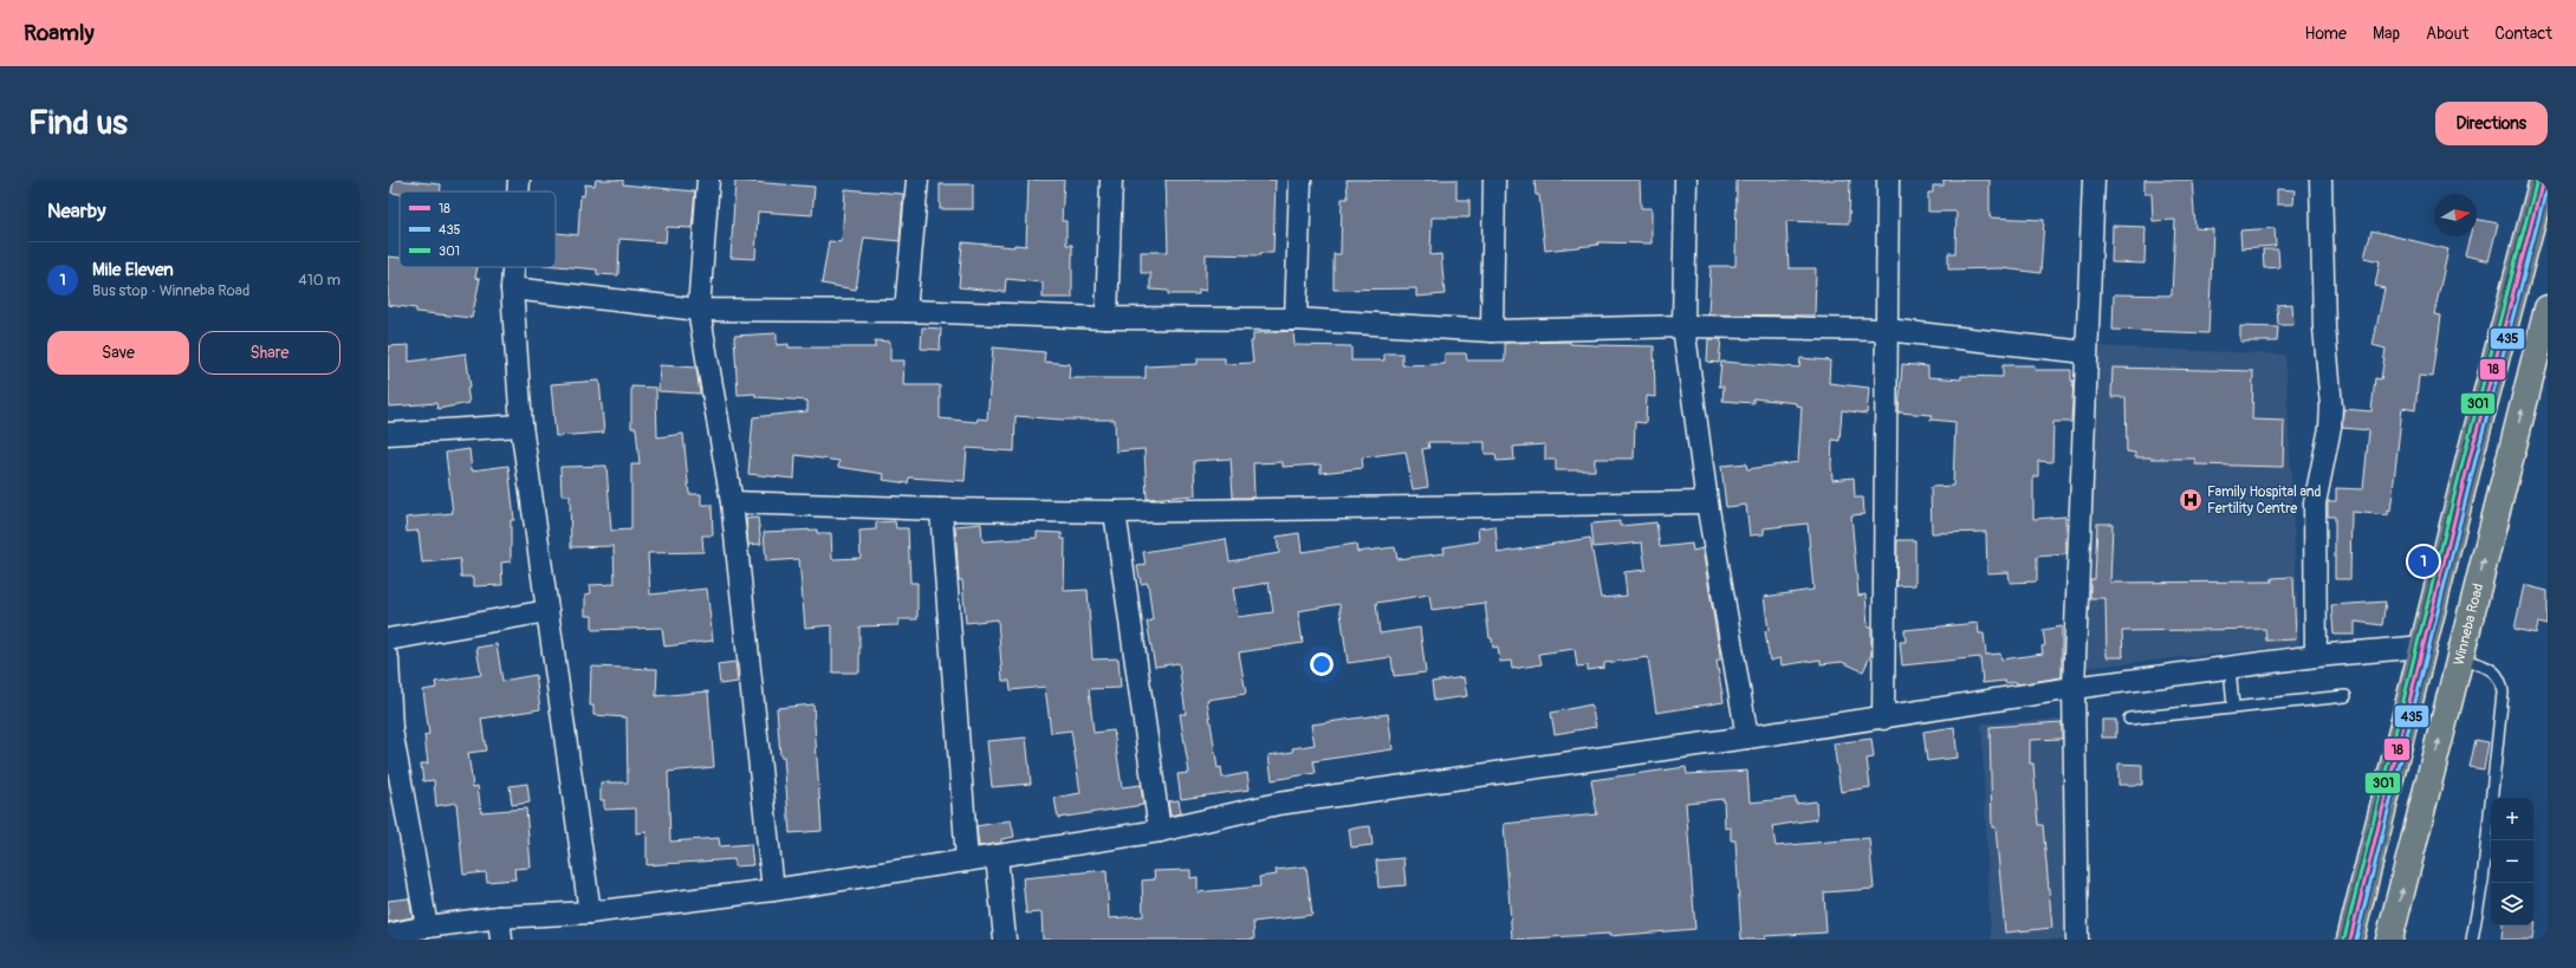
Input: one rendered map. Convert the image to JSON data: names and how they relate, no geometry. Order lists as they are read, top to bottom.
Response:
{
  "streets": {
    "highway": ["Winneba Road"]
  },
  "places": {
    "hospital": ["Family Hospital and Fertility Centre"]
  },
  "lines": ["transit line 18", "transit line 301", "transit line 435"],
  "legend": ["18", "435", "301"],
  "north": "right",
  "page": {
    "header": "Roamly",
    "nav": [
      "Home",
      "Map",
      "About",
      "Contact"
    ],
    "buttons": [
      "Directions",
      ["Save", "Share"]
    ],
    "title": "Find us",
    "heading": "Nearby",
    "list": [
      {
        "mark": "1",
        "name": "Mile Eleven",
        "note": "Bus stop · Winneba Road",
        "value": "410 m"
      }
    ],
    "pins": "1",
    "map_buttons": ["+", "−"]
  }
}
